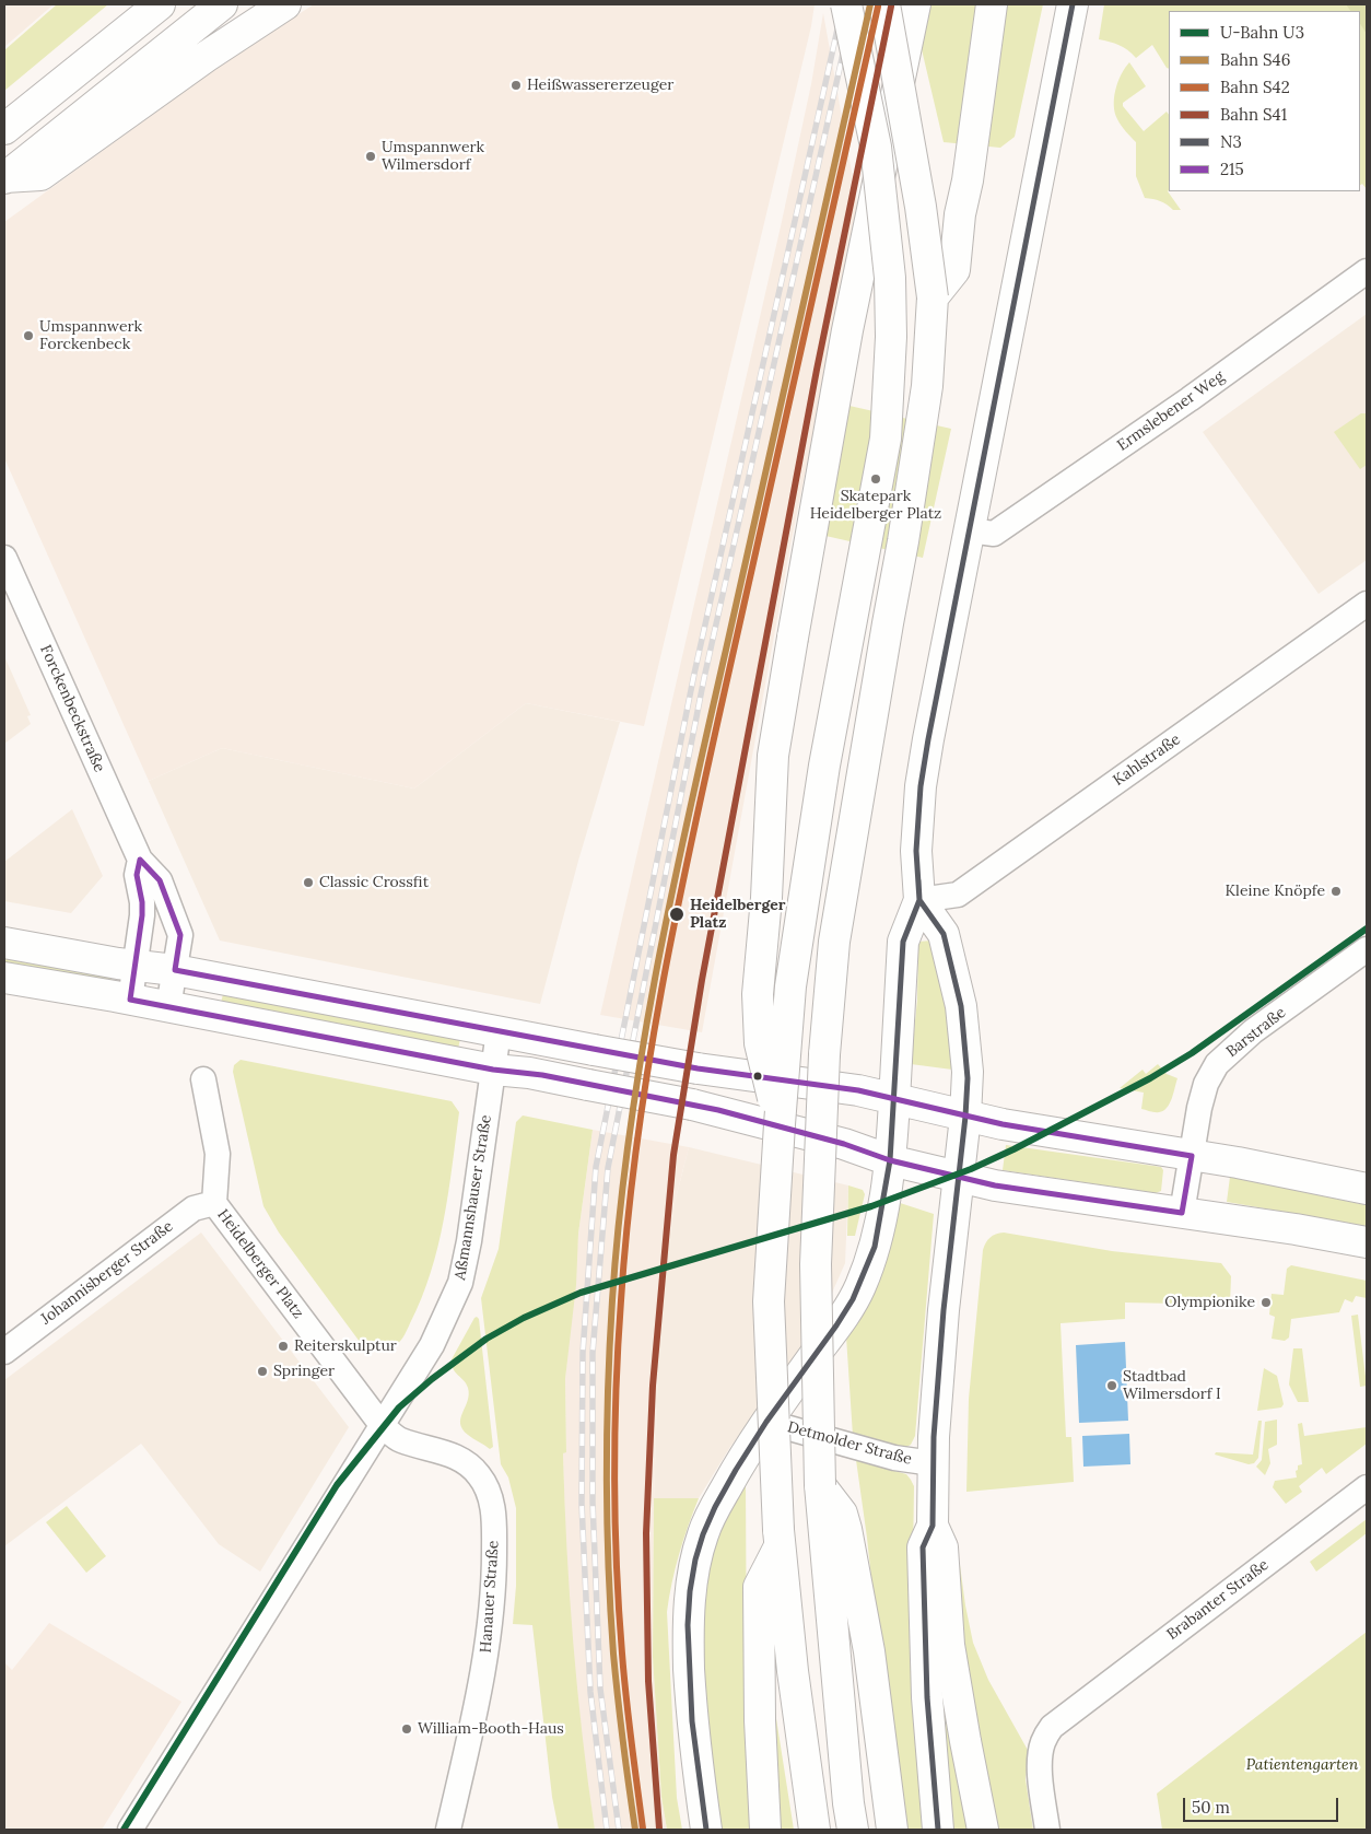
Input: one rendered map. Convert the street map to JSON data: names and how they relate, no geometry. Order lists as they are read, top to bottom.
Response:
{
  "streets": {
    "main road": ["Detmolder Straße"],
    "street": [
      "Ermslebener Weg",
      "Forckenbeckstraße",
      "Kahlstraße",
      "Barstraße",
      "Aßmannshauser Straße",
      "Heidelberger Platz",
      "Johannisberger Straße",
      "Hanauer Straße",
      "Brabanter Straße"
    ]
  },
  "crossings": [
    ["Kahlstraße", "Detmolder Straße"],
    ["Aßmannshauser Straße", "Heidelberger Platz"],
    ["Aßmannshauser Straße", "Hanauer Straße"],
    ["Heidelberger Platz", "Johannisberger Straße"],
    ["Heidelberger Platz", "Hanauer Straße"]
  ],
  "parks": ["Patientengarten"],
  "places": [
    "Heißwassererzeuger",
    "Umspannwerk Wilmersdorf",
    "Umspannwerk Forckenbeck",
    "Skatepark Heidelberger Platz",
    "Classic Crossfit",
    "Kleine Knöpfe",
    "Heidelberger Platz",
    "Olympionike",
    "Reiterskulptur",
    "Springer",
    "Stadtbad Wilmersdorf I",
    "William-Booth-Haus"
  ],
  "lines": [
    "rail line S46",
    "transit line N3",
    "rail line S42",
    "rail line S41",
    "transit line 215",
    "metro line U3"
  ],
  "legend": [
    "U-Bahn U3",
    "Bahn S46",
    "Bahn S42",
    "Bahn S41",
    "N3",
    "215"
  ],
  "scale_bar": "50 m"
}
